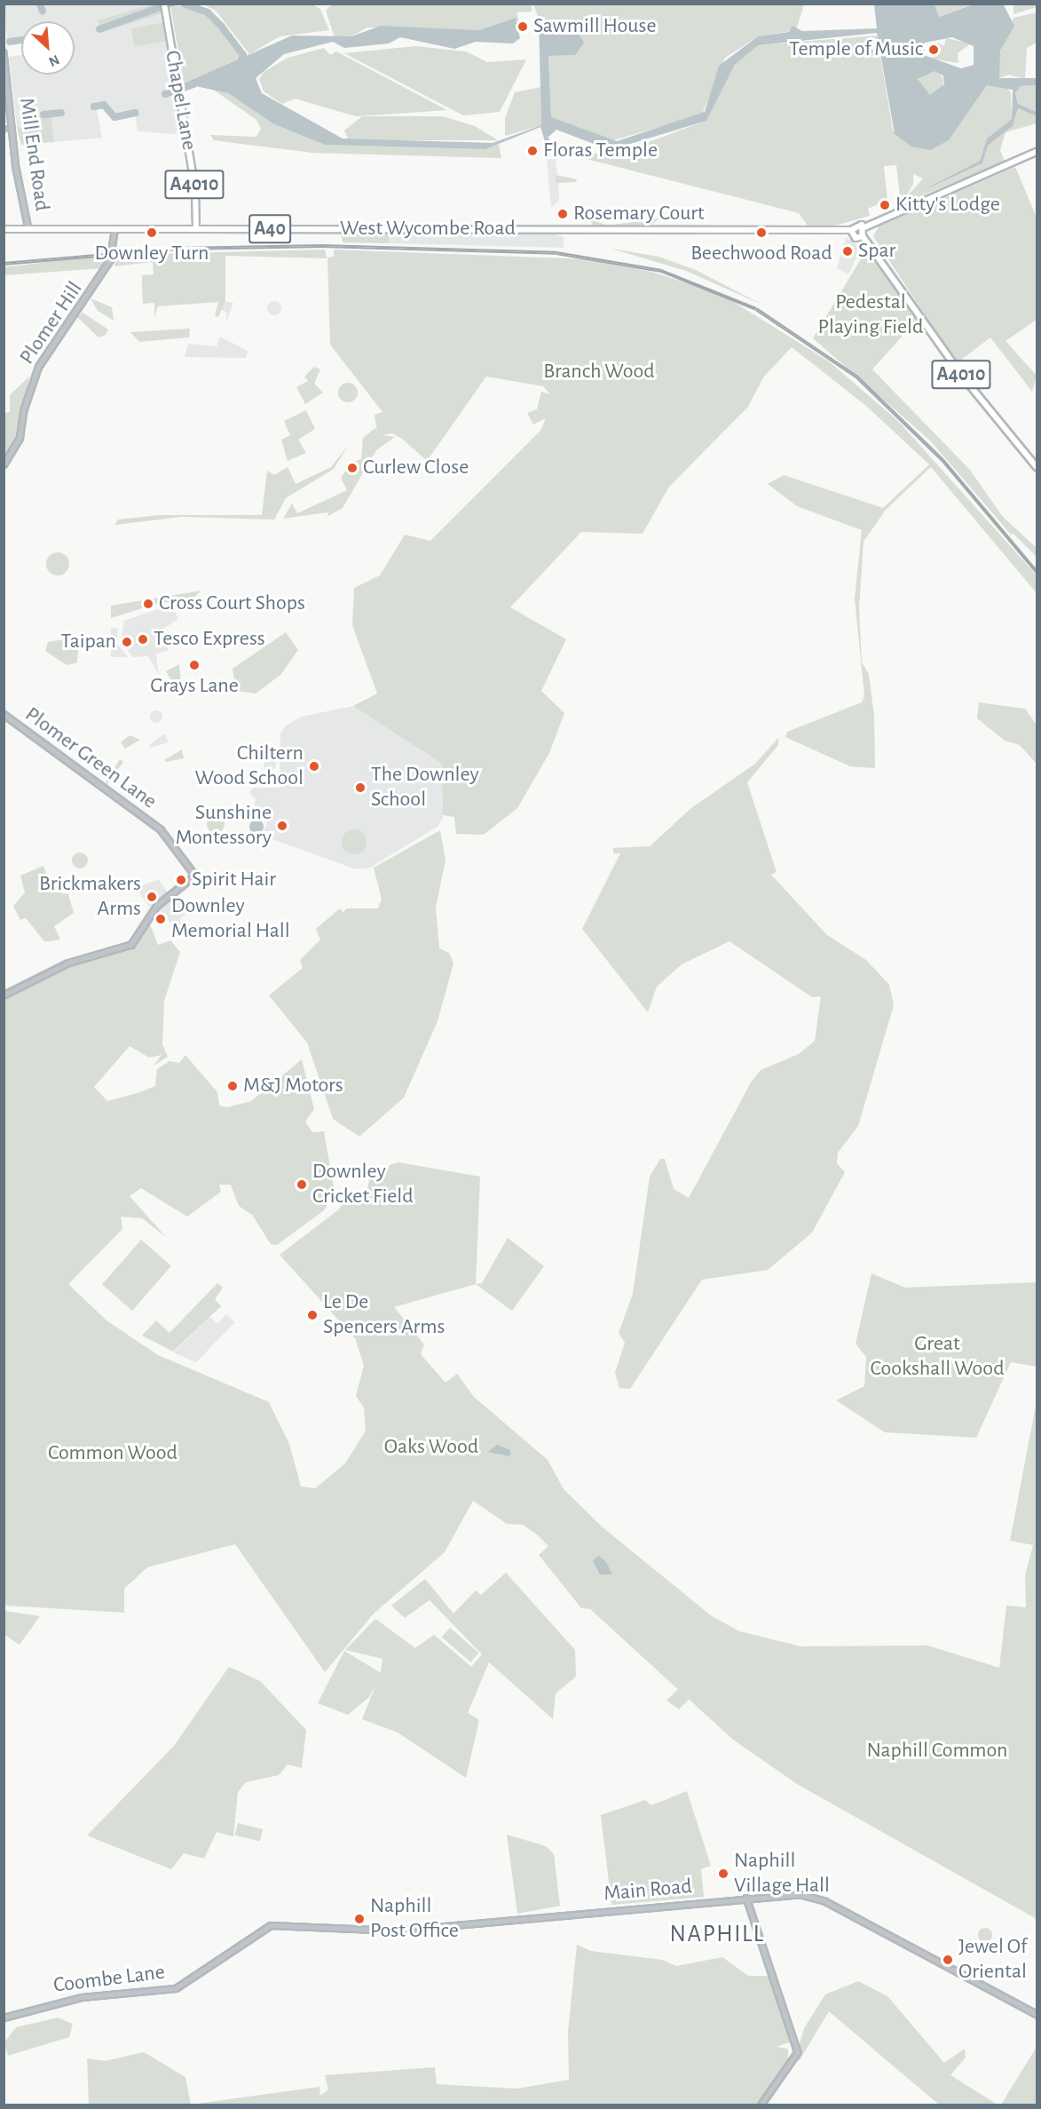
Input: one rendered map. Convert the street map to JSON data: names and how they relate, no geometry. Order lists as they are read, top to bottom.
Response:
{
  "streets": {
    "main road": [
      "Chapel Lane",
      "A4010",
      "A40",
      "West Wycombe Road"
    ],
    "street": [
      "Mill End Road",
      "Plomer Hill",
      "Plomer Green Lane",
      "Main Road",
      "Coombe Lane"
    ]
  },
  "crossings": [
    ["Chapel Lane", "West Wycombe Road"],
    ["Mill End Road", "West Wycombe Road"],
    ["A4010", "A40"],
    ["A40", "West Wycombe Road"],
    ["West Wycombe Road", "Plomer Hill"],
    ["Main Road", "Coombe Lane"]
  ],
  "districts": ["NAPHILL"],
  "parks": [
    "Pedestal Playing Field",
    "Branch Wood",
    "Great Cookshall Wood",
    "Oaks Wood",
    "Common Wood",
    "Naphill Common"
  ],
  "places": [
    "Sawmill House",
    "Temple of Music",
    "Floras Temple",
    "Kitty's Lodge",
    "Rosemary Court",
    "Downley Turn",
    "Beechwood Road",
    "Spar",
    "Curlew Close",
    "Cross Court Shops",
    "Tesco Express",
    "Taipan",
    "Grays Lane",
    "Chiltern Wood School",
    "The Downley School",
    "Sunshine Montessory",
    "Spirit Hair",
    "Brickmakers Arms",
    "Downley Memorial Hall",
    "M&J Motors",
    "Downley Cricket Field",
    "Le De Spencers Arms",
    "Naphill Village Hall",
    "Naphill Post Office",
    "Jewel Of Oriental"
  ],
  "north": "bottom right"
}
